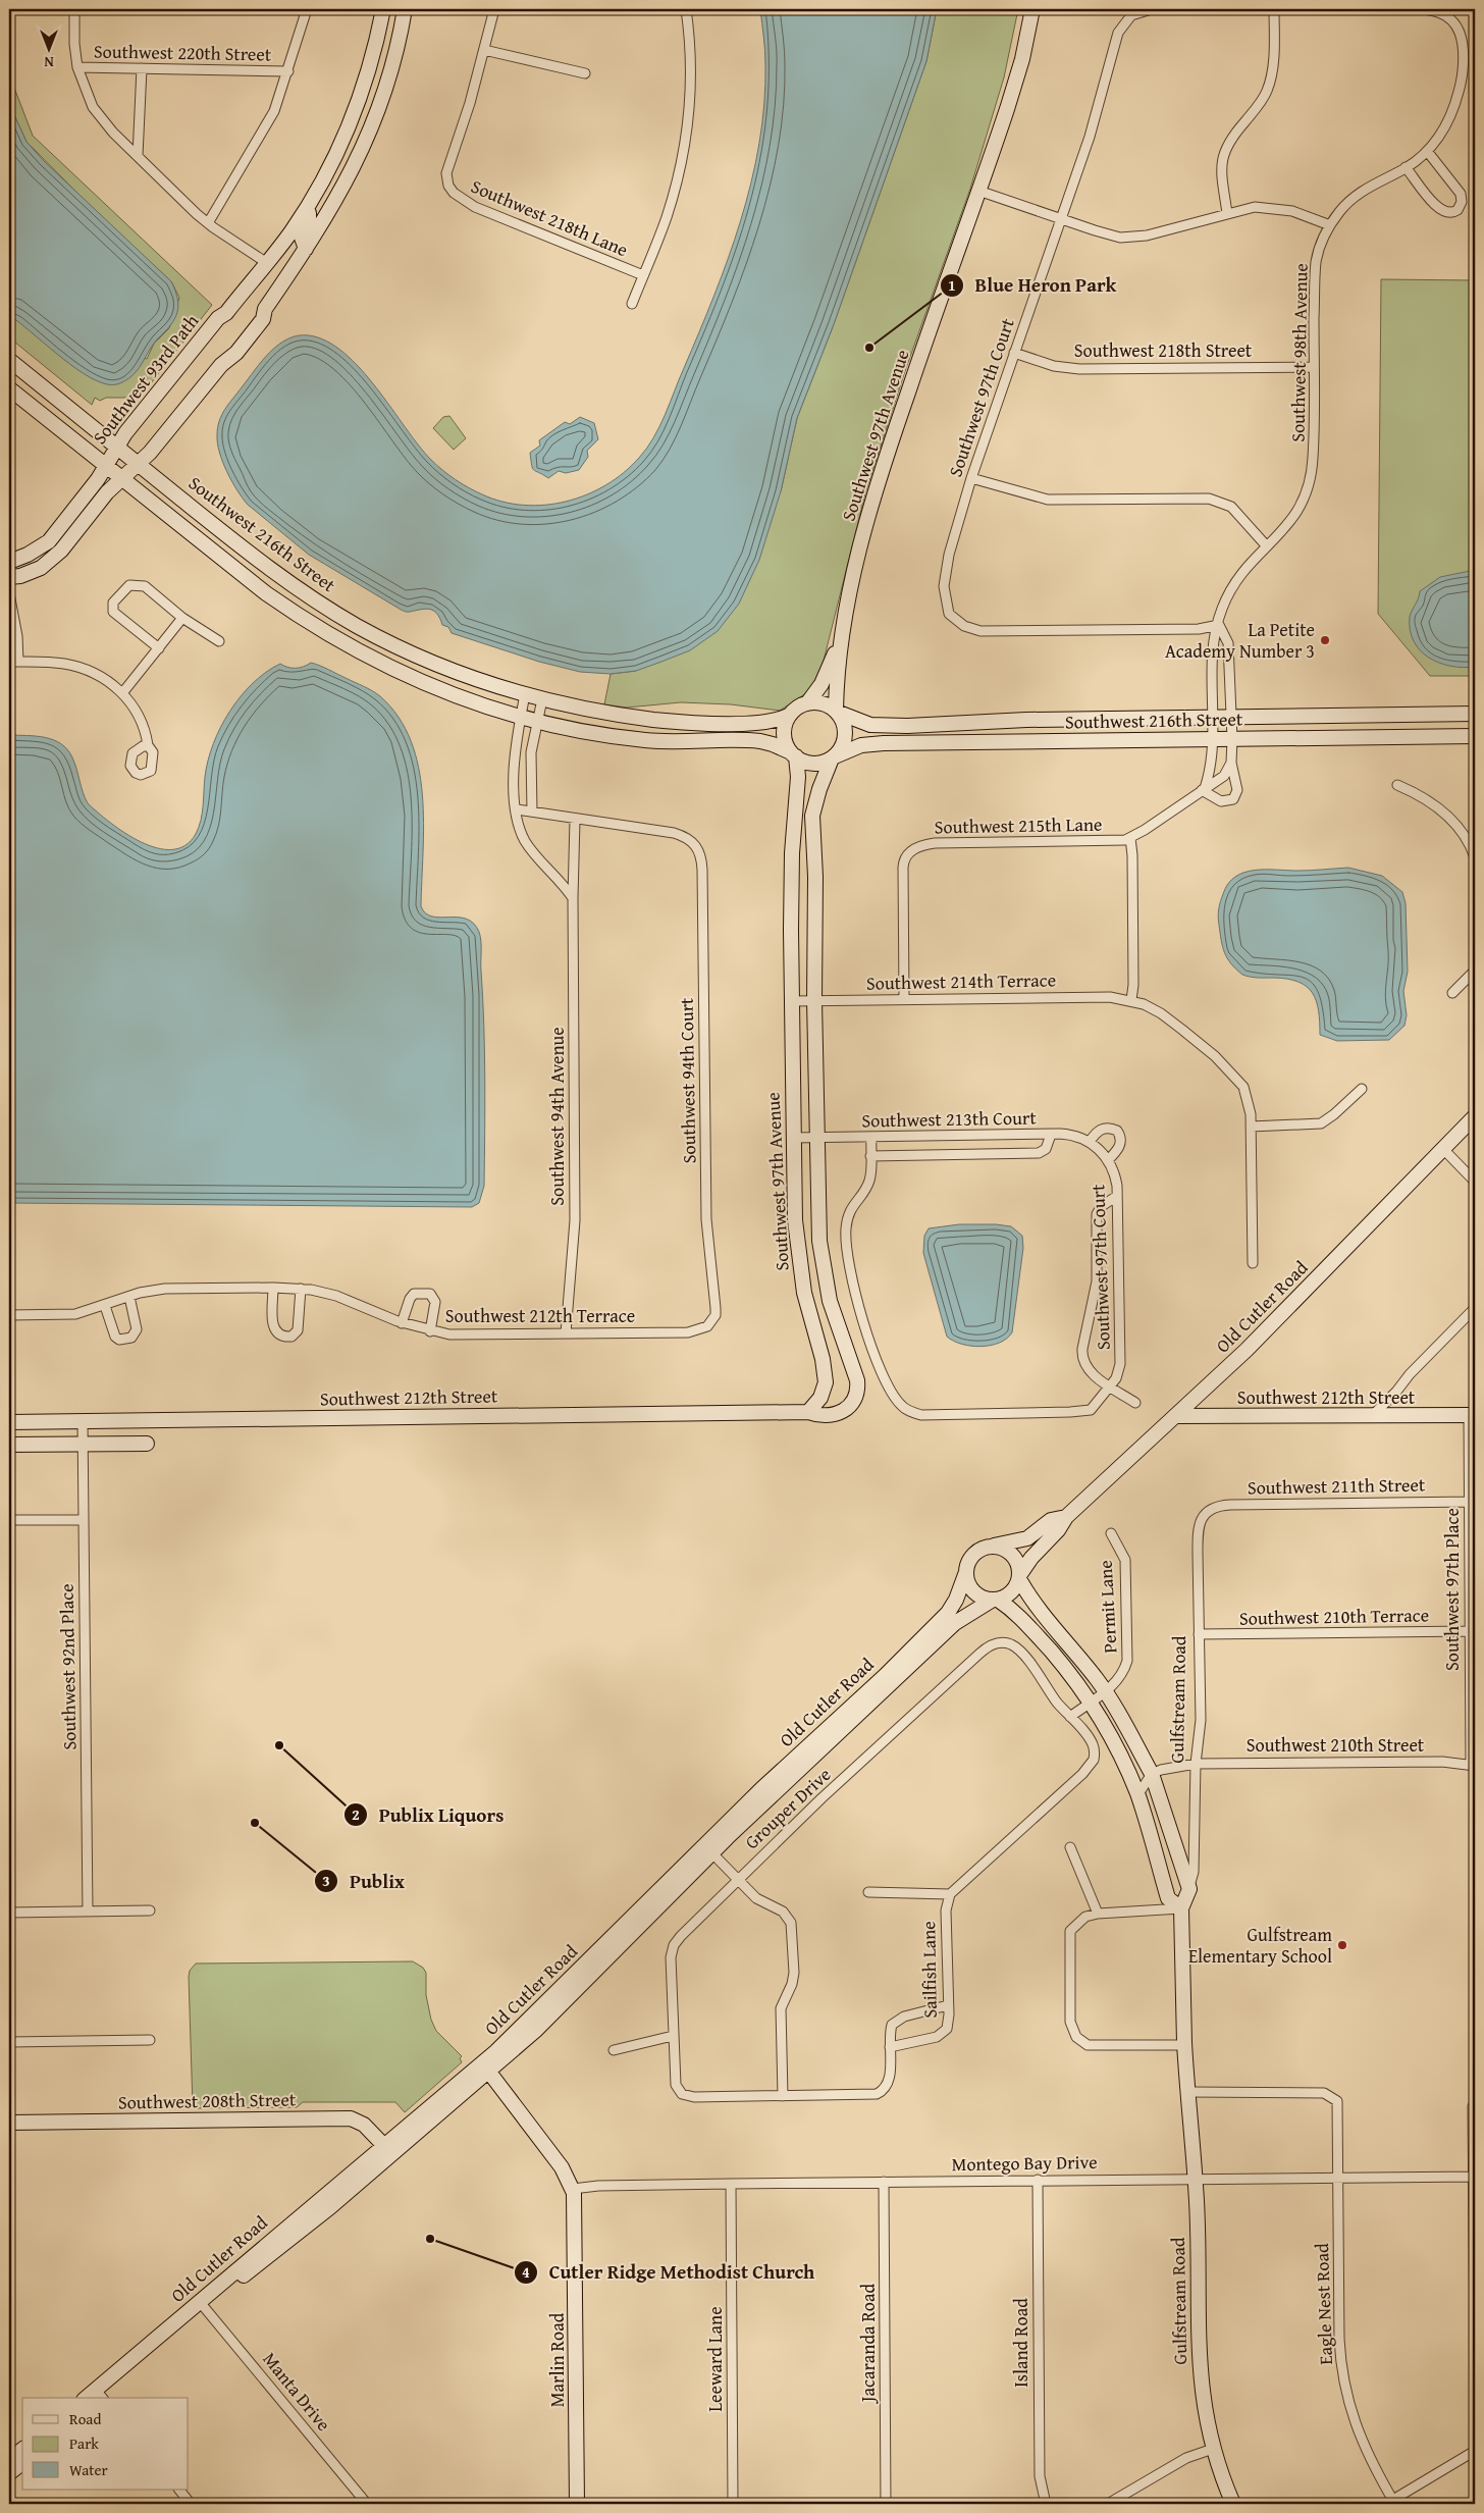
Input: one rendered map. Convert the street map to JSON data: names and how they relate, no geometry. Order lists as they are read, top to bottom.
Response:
{
  "streets": {
    "street": [
      "Southwest 220th Street",
      "Southwest 218th Lane",
      "Southwest 218th Street",
      "Southwest 98th Avenue",
      "Southwest 93rd Path",
      "Southwest 97th Court",
      "Southwest 97th Avenue",
      "Southwest 216th Street",
      "Southwest 215th Lane",
      "Southwest 214th Terrace",
      "Southwest 94th Court",
      "Southwest 94th Avenue",
      "Southwest 213th Court",
      "Old Cutler Road",
      "Southwest 212th Terrace",
      "Southwest 212th Street",
      "Southwest 211th Street",
      "Southwest 97th Place",
      "Permit Lane",
      "Southwest 210th Terrace",
      "Southwest 92nd Place",
      "Gulfstream Road",
      "Southwest 210th Street",
      "Grouper Drive",
      "Sailfish Lane",
      "Southwest 208th Street",
      "Montego Bay Drive",
      "Eagle Nest Road",
      "Jacaranda Road",
      "Island Road",
      "Leeward Lane",
      "Marlin Road",
      "Manta Drive"
    ]
  },
  "crossings": [
    ["Southwest 218th Street", "Southwest 98th Avenue"],
    ["Southwest 218th Street", "Southwest 97th Court"],
    ["Southwest 98th Avenue", "Southwest 97th Court"],
    ["Southwest 98th Avenue", "Southwest 216th Street"],
    ["Southwest 93rd Path", "Southwest 216th Street"],
    ["Southwest 97th Court", "Southwest 213th Court"],
    ["Southwest 97th Avenue", "Southwest 216th Street"],
    ["Southwest 97th Avenue", "Southwest 214th Terrace"],
    ["Southwest 97th Avenue", "Southwest 213th Court"],
    ["Southwest 97th Avenue", "Southwest 212th Street"],
    ["Southwest 215th Lane", "Southwest 214th Terrace"],
    ["Southwest 94th Court", "Southwest 94th Avenue"],
    ["Southwest 94th Court", "Southwest 212th Terrace"],
    ["Southwest 94th Avenue", "Southwest 212th Terrace"],
    ["Old Cutler Road", "Southwest 212th Street"],
    ["Old Cutler Road", "Southwest 208th Street"],
    ["Old Cutler Road", "Marlin Road"],
    ["Old Cutler Road", "Manta Drive"],
    ["Southwest 212th Street", "Southwest 97th Place"],
    ["Southwest 212th Street", "Southwest 92nd Place"],
    ["Southwest 211th Street", "Southwest 97th Place"],
    ["Southwest 211th Street", "Gulfstream Road"],
    ["Southwest 97th Place", "Southwest 210th Terrace"],
    ["Southwest 97th Place", "Southwest 210th Street"],
    ["Permit Lane", "Grouper Drive"],
    ["Southwest 210th Terrace", "Gulfstream Road"],
    ["Gulfstream Road", "Southwest 210th Street"],
    ["Gulfstream Road", "Montego Bay Drive"],
    ["Gulfstream Road", "Eagle Nest Road"],
    ["Montego Bay Drive", "Eagle Nest Road"],
    ["Montego Bay Drive", "Jacaranda Road"],
    ["Montego Bay Drive", "Island Road"],
    ["Montego Bay Drive", "Leeward Lane"],
    ["Montego Bay Drive", "Marlin Road"]
  ],
  "places": [
    "Blue Heron Park",
    "La Petite Academy Number 3",
    "Publix Liquors",
    "Publix",
    "Gulfstream Elementary School",
    "Cutler Ridge Methodist Church"
  ],
  "legend": ["Road", "Park", "Water"],
  "north": "bottom"
}
